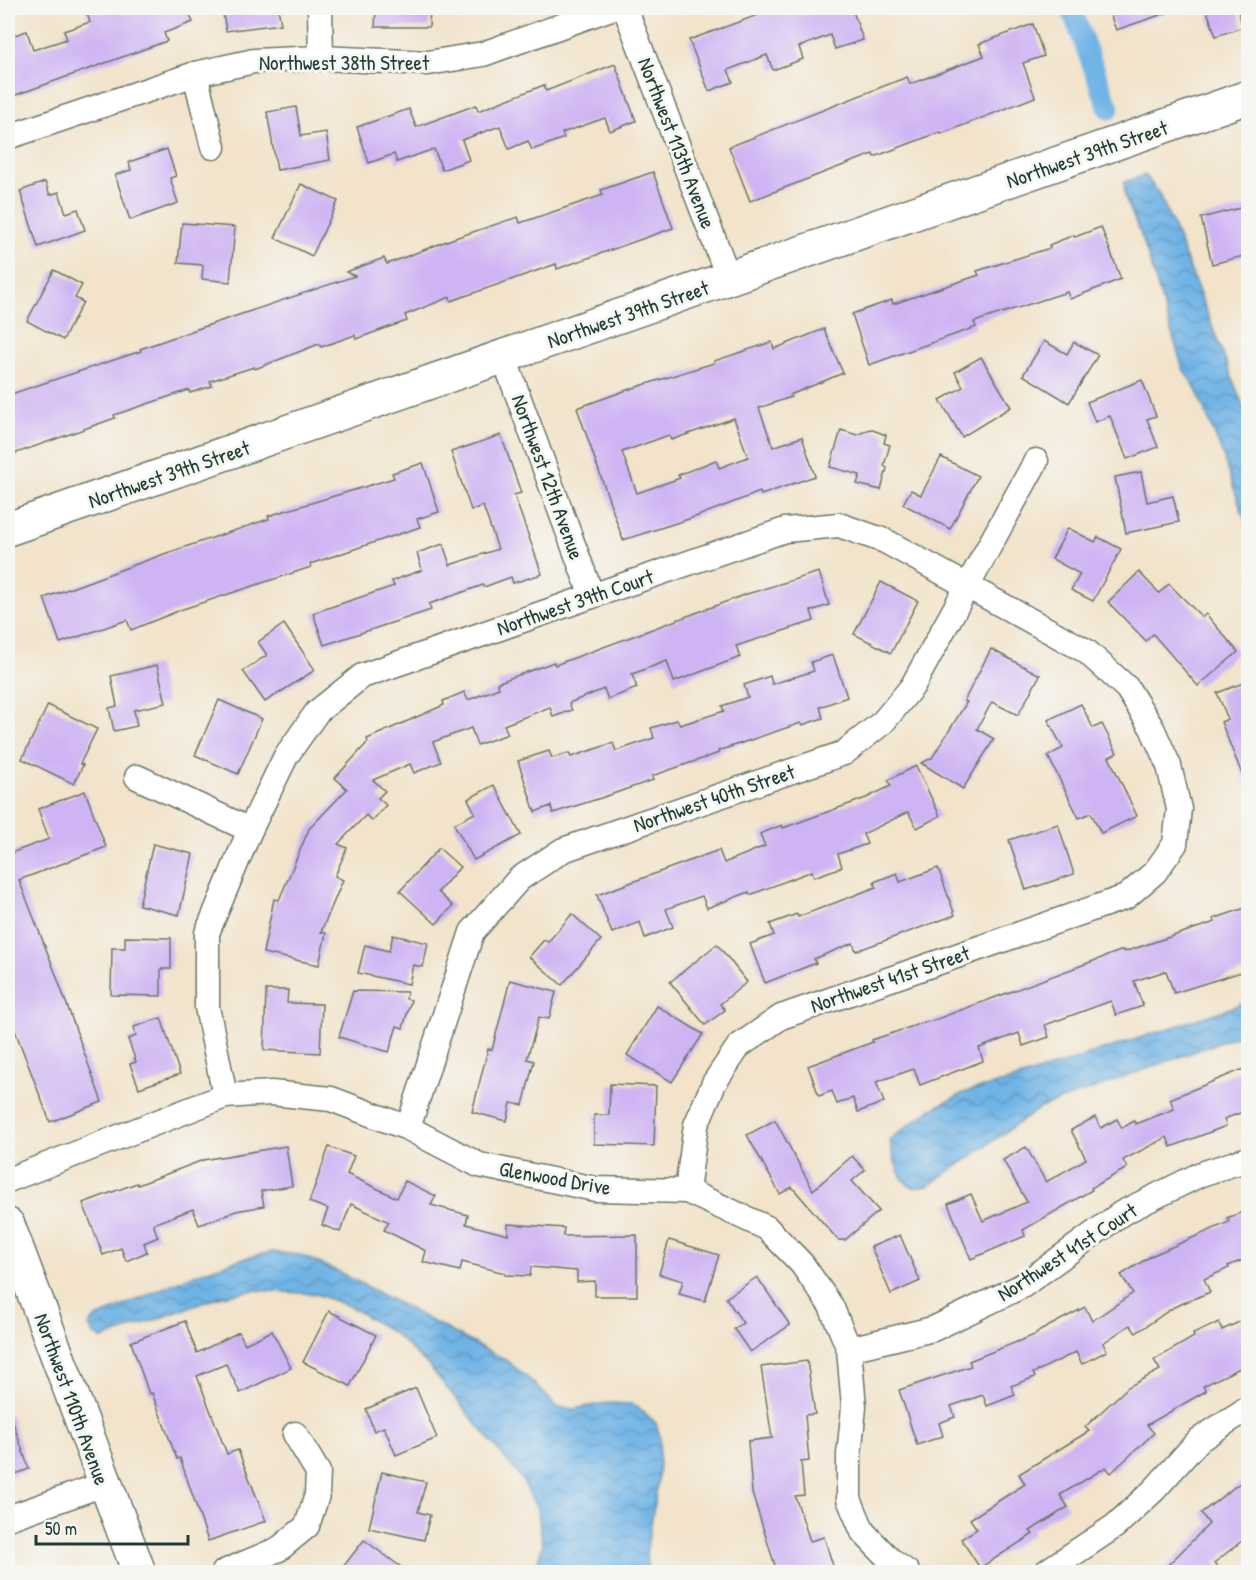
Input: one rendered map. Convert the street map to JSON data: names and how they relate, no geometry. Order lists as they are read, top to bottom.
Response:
{
  "streets": {
    "street": [
      "Northwest 38th Street",
      "Northwest 113th Avenue",
      "Northwest 39th Street",
      "Northwest 12th Avenue",
      "Northwest 39th Court",
      "Northwest 40th Street",
      "Northwest 41st Street",
      "Glenwood Drive",
      "Northwest 41st Court",
      "Northwest 110th Avenue"
    ]
  },
  "crossings": [
    ["Northwest 113th Avenue", "Northwest 39th Street"],
    ["Northwest 39th Street", "Northwest 12th Avenue"],
    ["Northwest 12th Avenue", "Northwest 39th Court"],
    ["Northwest 39th Court", "Northwest 40th Street"],
    ["Northwest 39th Court", "Northwest 41st Street"],
    ["Northwest 39th Court", "Glenwood Drive"],
    ["Northwest 40th Street", "Northwest 41st Street"],
    ["Northwest 40th Street", "Glenwood Drive"],
    ["Northwest 41st Street", "Glenwood Drive"],
    ["Glenwood Drive", "Northwest 41st Court"]
  ],
  "scale_bar": "50 m"
}
